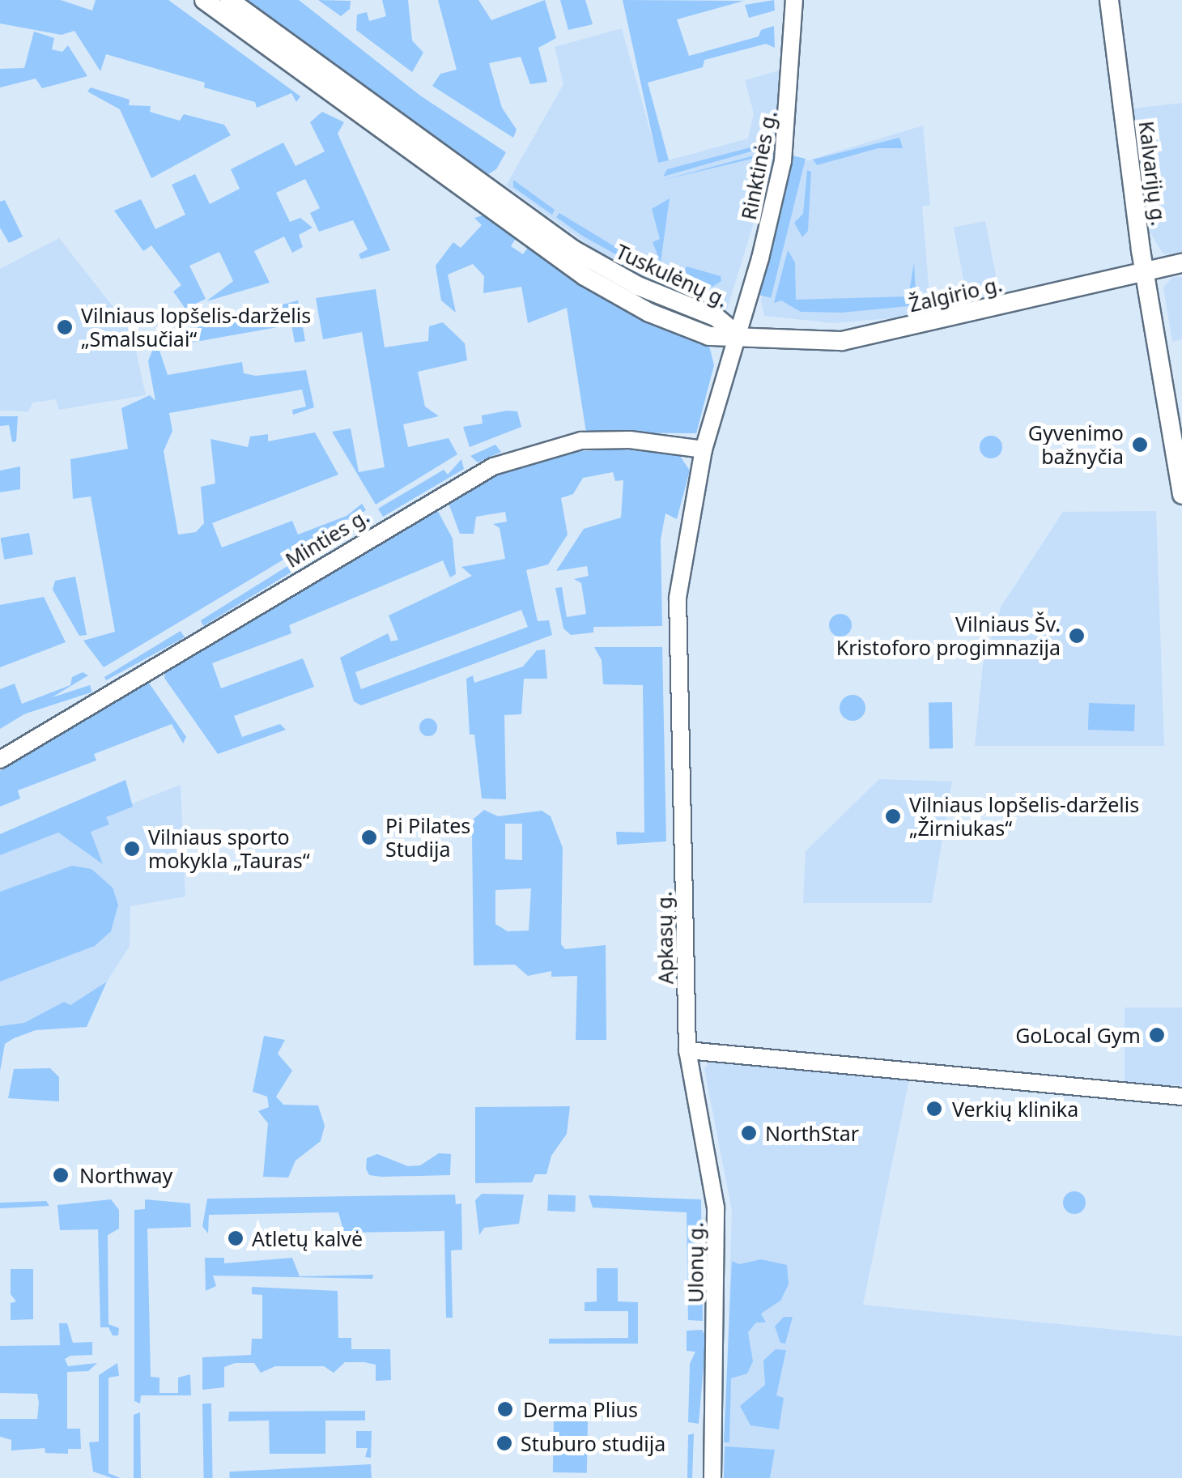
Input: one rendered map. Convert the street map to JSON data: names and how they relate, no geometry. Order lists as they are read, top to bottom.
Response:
{
  "streets": {
    "main road": [
      "Rinktinės g.",
      "Kalvarijų g.",
      "Tuskulėnų g.",
      "Žalgirio g.",
      "Minties g.",
      "Apkasų g.",
      "Ulonų g."
    ]
  },
  "crossings": [
    ["Rinktinės g.", "Tuskulėnų g."],
    ["Rinktinės g.", "Žalgirio g."],
    ["Rinktinės g.", "Apkasų g."],
    ["Kalvarijų g.", "Žalgirio g."],
    ["Tuskulėnų g.", "Žalgirio g."],
    ["Tuskulėnų g.", "Apkasų g."],
    ["Žalgirio g.", "Apkasų g."],
    ["Minties g.", "Apkasų g."],
    ["Apkasų g.", "Ulonų g."]
  ],
  "places": [
    "Vilniaus lopšelis-darželis „Smalsučiai“",
    "Gyvenimo bažnyčia",
    "Vilniaus Šv. Kristoforo progimnazija",
    "Vilniaus lopšelis-darželis „Žirniukas“",
    "Pi Pilates Studija",
    "Vilniaus sporto mokykla „Tauras“",
    "GoLocal Gym",
    "Verkių klinika",
    "NorthStar",
    "Northway",
    "Atletų kalvė",
    "Derma Plius",
    "Stuburo studija"
  ]
}
